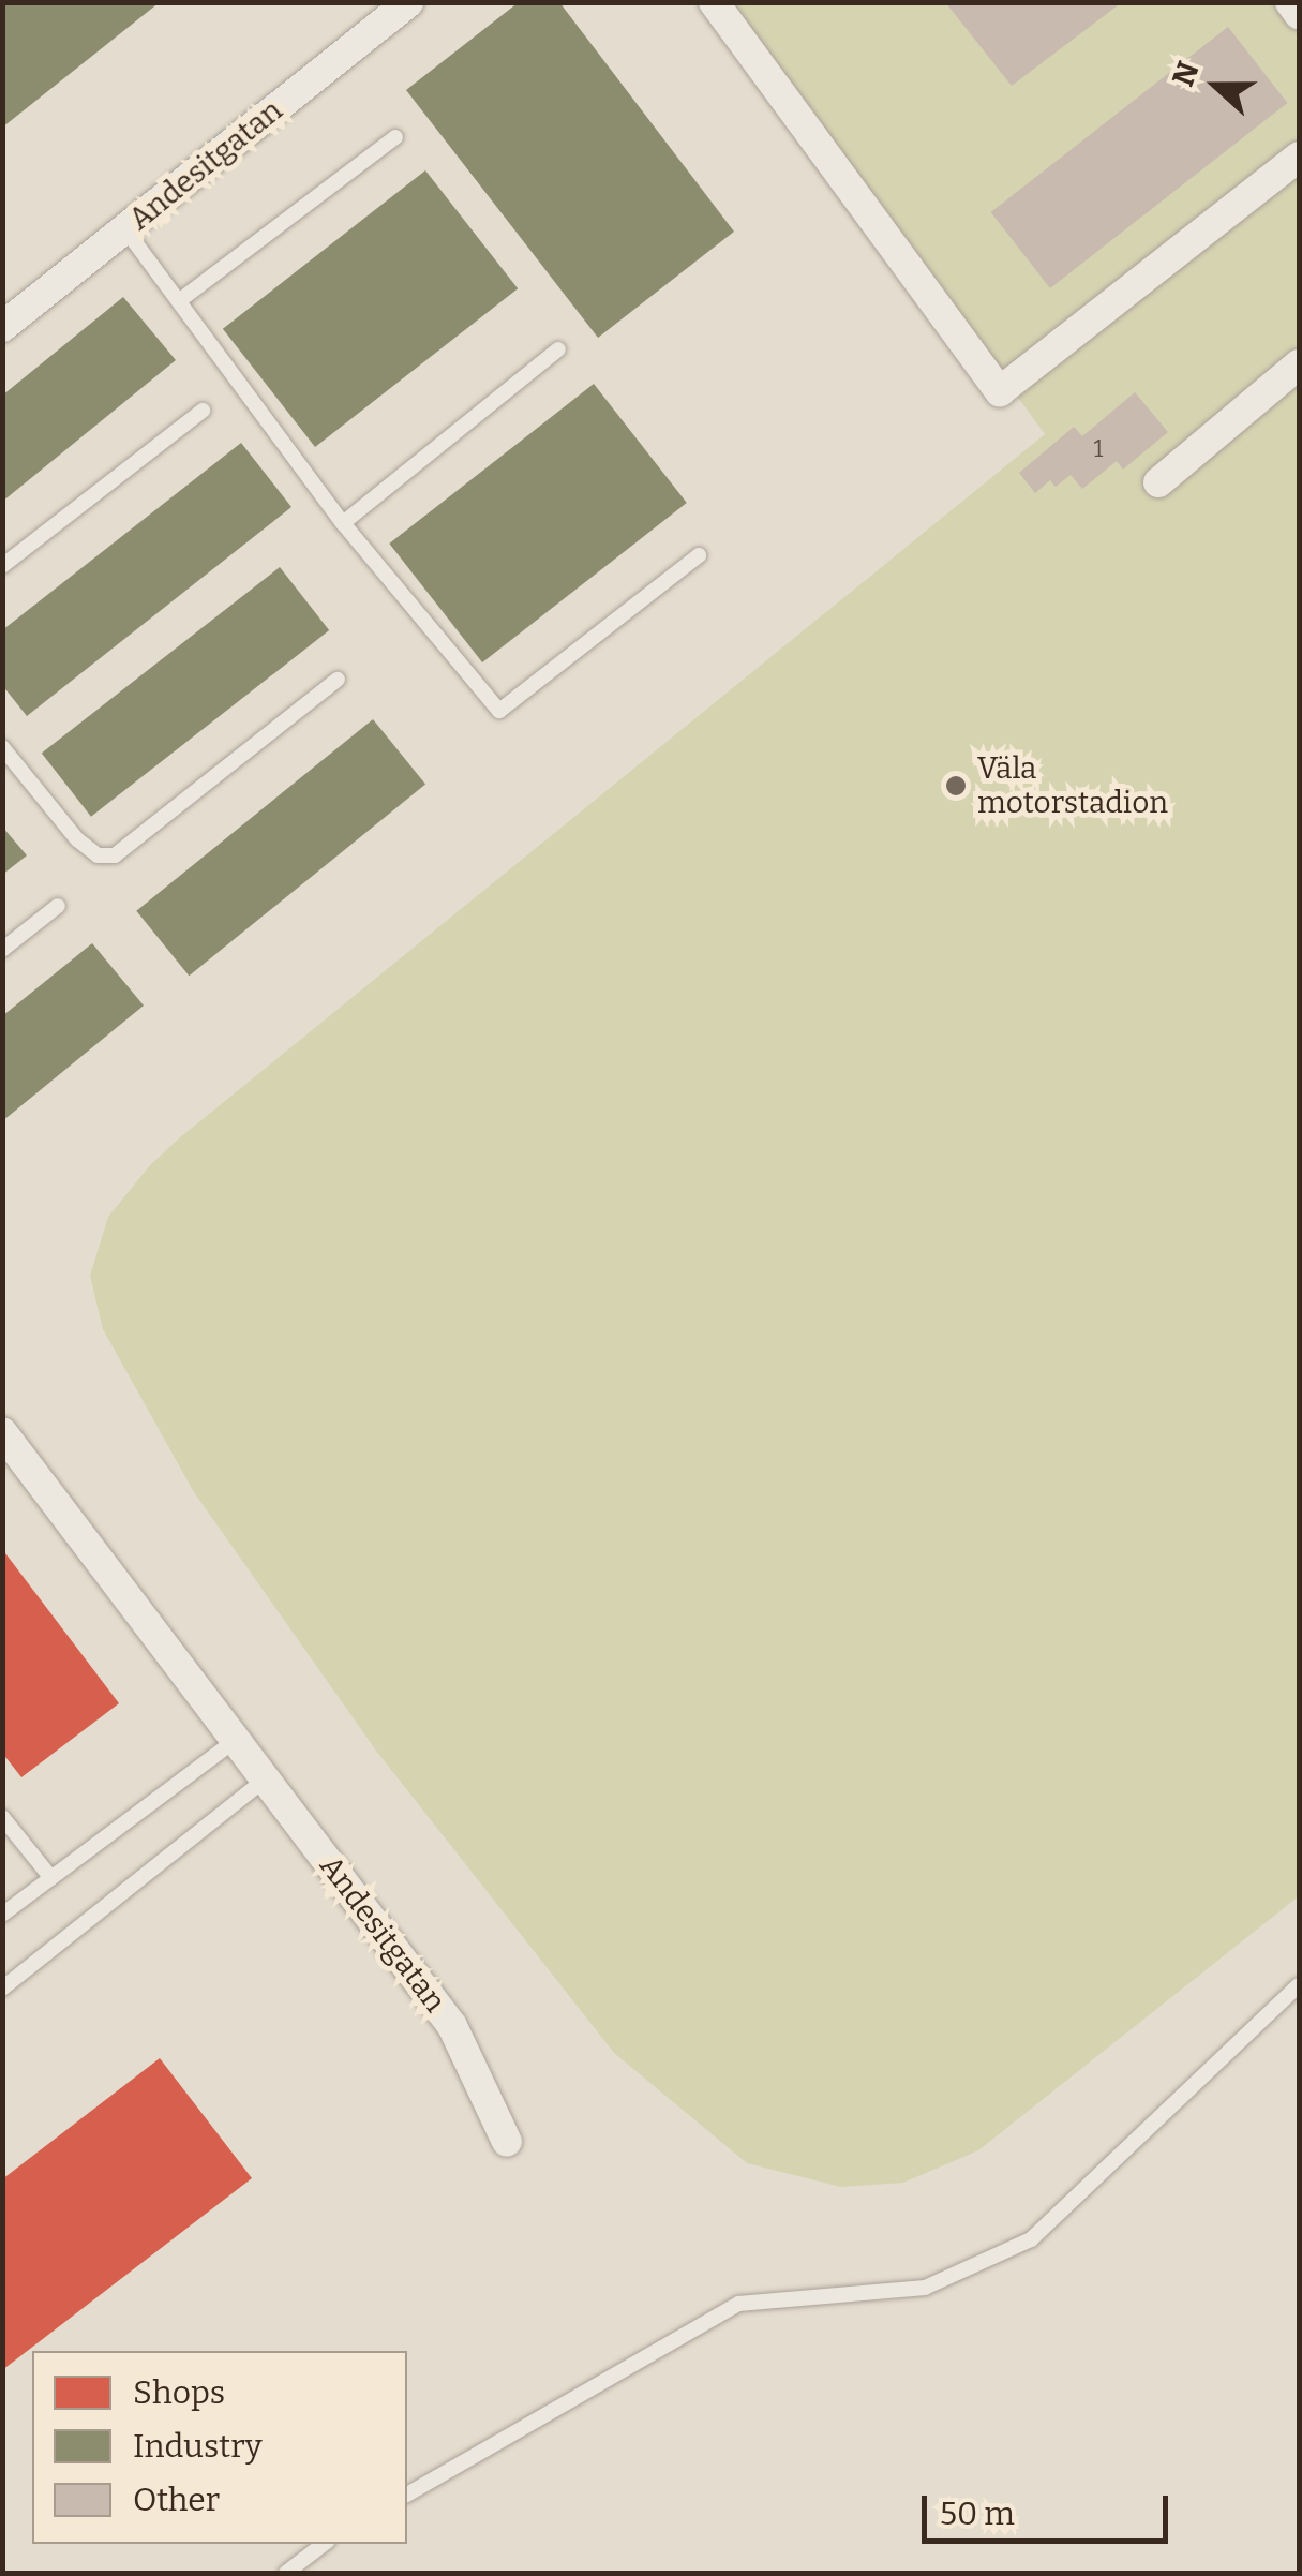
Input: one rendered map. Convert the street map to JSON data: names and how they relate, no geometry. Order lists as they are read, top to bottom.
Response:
{
  "streets": {
    "street": ["Andesitgatan"]
  },
  "places": ["Väla motorstadion"],
  "house_numbers": ["1"],
  "legend": ["Shops", "Industry", "Other"],
  "scale_bar": "50 m",
  "north": "left"
}
